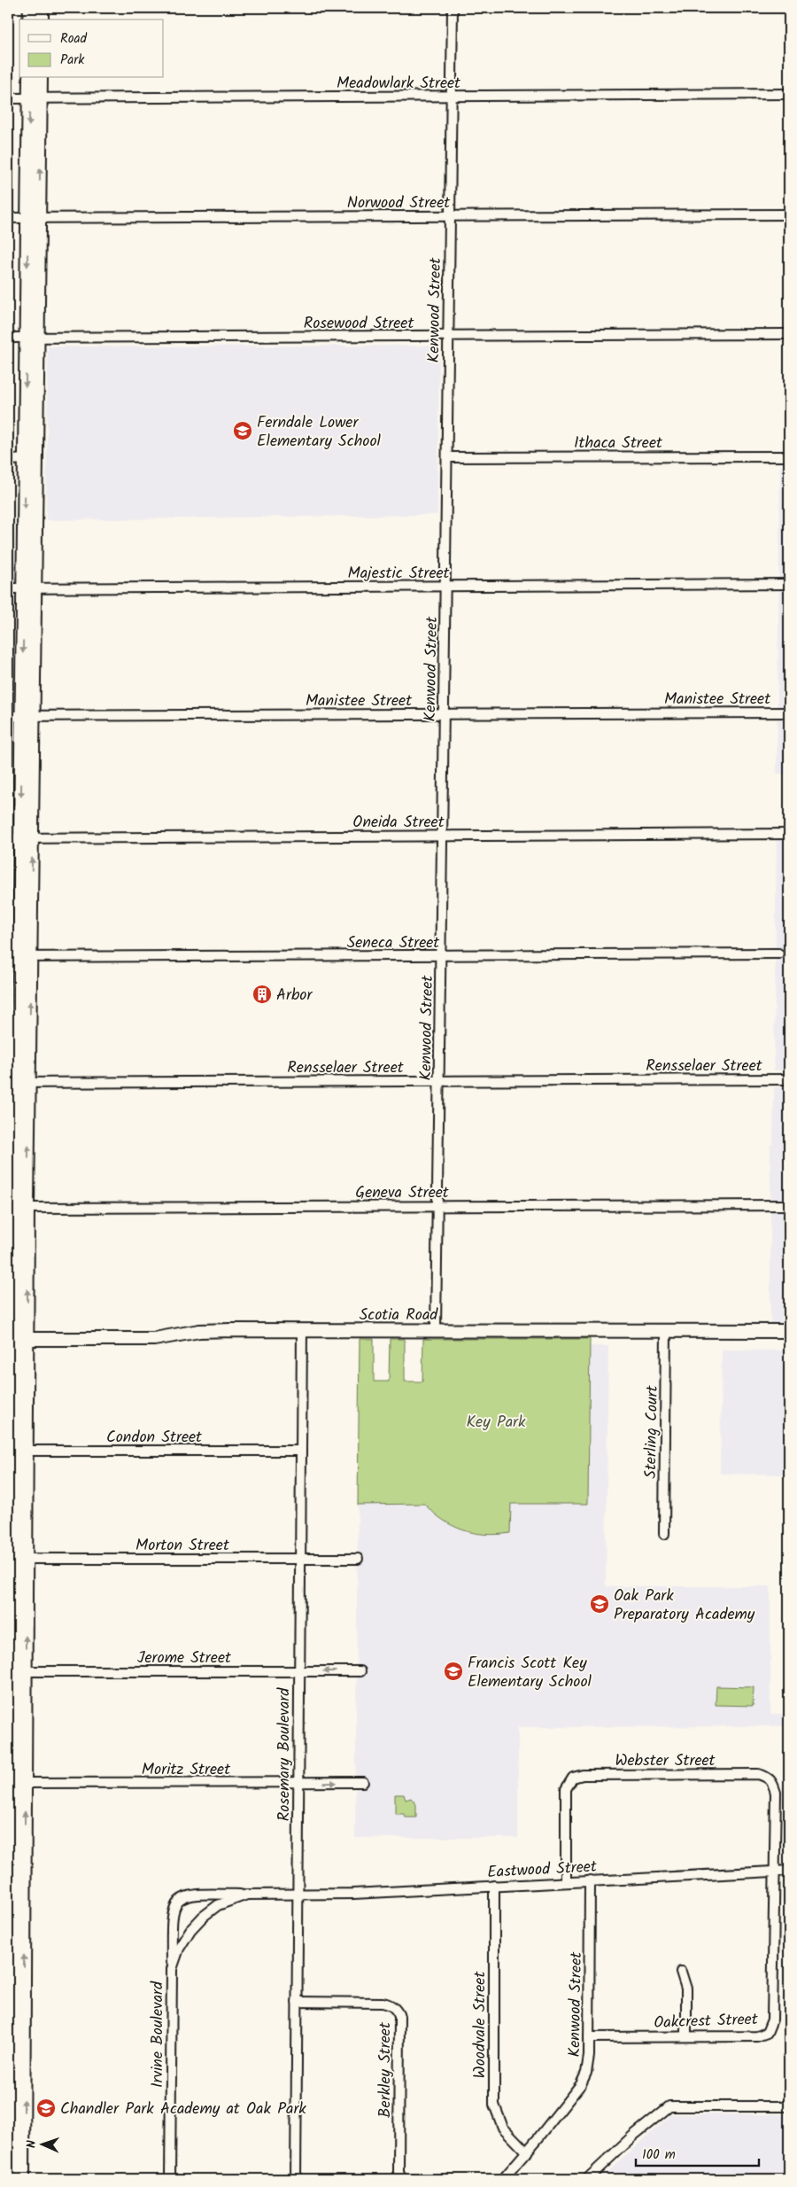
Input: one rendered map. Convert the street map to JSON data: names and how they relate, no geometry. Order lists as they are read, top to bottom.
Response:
{
  "streets": {
    "street": [
      "Meadowlark Street",
      "Norwood Street",
      "Kenwood Street",
      "Rosewood Street",
      "Ithaca Street",
      "Majestic Street",
      "Manistee Street",
      "Oneida Street",
      "Seneca Street",
      "Rensselaer Street",
      "Geneva Street",
      "Scotia Road",
      "Sterling Court",
      "Condon Street",
      "Morton Street",
      "Jerome Street",
      "Rosemary Boulevard",
      "Webster Street",
      "Moritz Street",
      "Eastwood Street",
      "Oakcrest Street",
      "Woodvale Street",
      "Irvine Boulevard",
      "Berkley Street"
    ]
  },
  "crossings": [
    ["Meadowlark Street", "Kenwood Street"],
    ["Norwood Street", "Kenwood Street"],
    ["Kenwood Street", "Rosewood Street"],
    ["Kenwood Street", "Ithaca Street"],
    ["Kenwood Street", "Majestic Street"],
    ["Kenwood Street", "Manistee Street"],
    ["Kenwood Street", "Oneida Street"],
    ["Kenwood Street", "Seneca Street"],
    ["Kenwood Street", "Rensselaer Street"],
    ["Kenwood Street", "Geneva Street"],
    ["Kenwood Street", "Scotia Road"],
    ["Kenwood Street", "Eastwood Street"],
    ["Kenwood Street", "Oakcrest Street"],
    ["Kenwood Street", "Woodvale Street"],
    ["Scotia Road", "Sterling Court"],
    ["Scotia Road", "Rosemary Boulevard"],
    ["Condon Street", "Rosemary Boulevard"],
    ["Morton Street", "Rosemary Boulevard"],
    ["Jerome Street", "Rosemary Boulevard"],
    ["Rosemary Boulevard", "Moritz Street"],
    ["Rosemary Boulevard", "Eastwood Street"],
    ["Rosemary Boulevard", "Irvine Boulevard"],
    ["Rosemary Boulevard", "Berkley Street"],
    ["Webster Street", "Eastwood Street"],
    ["Webster Street", "Oakcrest Street"],
    ["Eastwood Street", "Oakcrest Street"],
    ["Eastwood Street", "Woodvale Street"],
    ["Eastwood Street", "Irvine Boulevard"]
  ],
  "parks": ["Key Park"],
  "places": {
    "school or university": [
      "Ferndale Lower Elementary School",
      "Oak Park Preparatory Academy",
      "Francis Scott Key Elementary School",
      "Chandler Park Academy at Oak Park"
    ],
    "building": ["Arbor"]
  },
  "legend": ["Road", "Park"],
  "scale_bar": "100 m",
  "north": "left"
}
